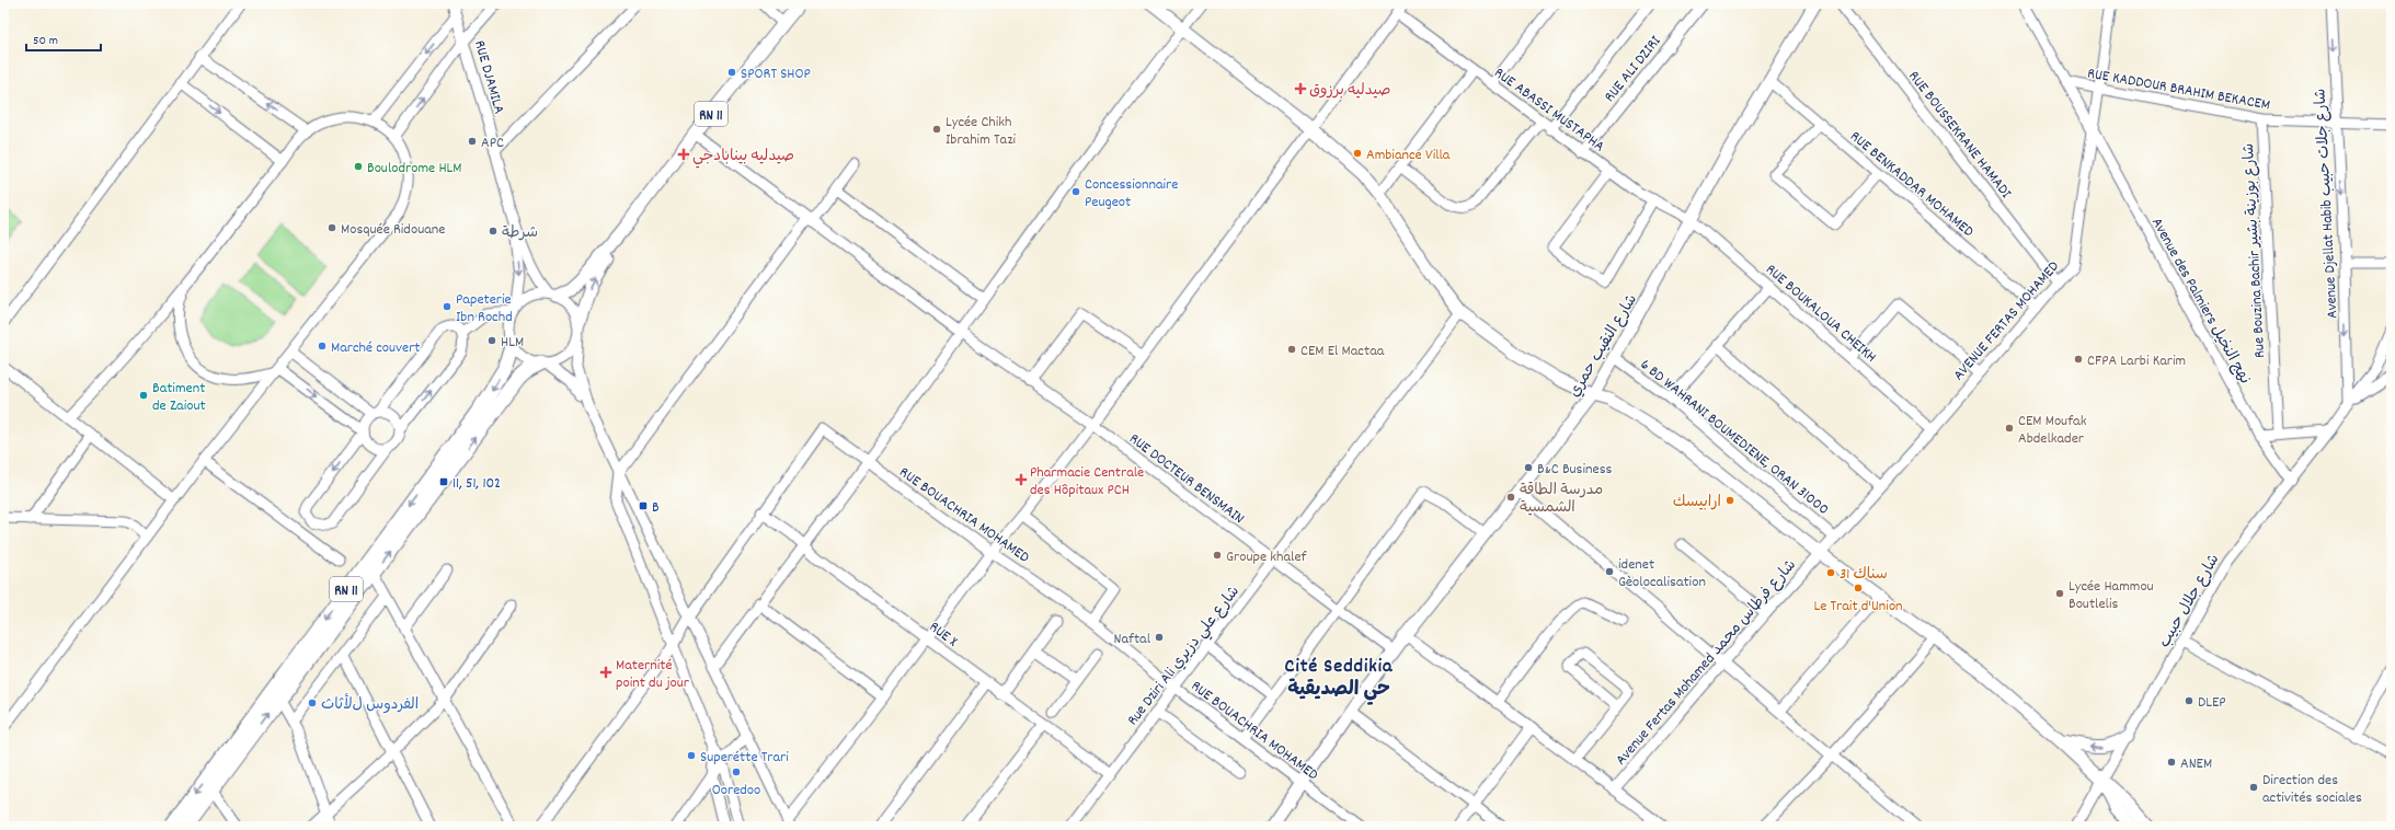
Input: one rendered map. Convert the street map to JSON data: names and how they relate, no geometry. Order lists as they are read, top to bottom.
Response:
{
  "streets": {
    "highway": ["RN 11"],
    "main road": ["شارع النقيب حمري"],
    "street": [
      "RUE ALI DZIRI",
      "RUE DJAMILA",
      "RUE KADDOUR BRAHIM BEKACEM",
      "RUE ABASSI MUSTAPHA",
      "RUE BOUSSEKRANE HAMADI",
      "RUE BENKADDAR MOHAMED",
      "Avenue Djellat Habib شارع جلات حبيب",
      "Rue Bouzina Bachir شارع بوزينة بشير",
      "Avenue des Palmiers نهج النخيل",
      "RUE BOUKALOUA CHEIKH",
      "AVENUE FERTAS MOHAMED",
      "6 BD WAHRANI BOUMEDIENE, ORAN 31000",
      "RUE DOCTEUR BENSMAIN",
      "RUE BOUACHRIA MOHAMED",
      "شارع جلال حبيب",
      "RUE X",
      "Rue Dziri Ali شارع علي دزيري",
      "Avenue Fertas Mohamed شارع فرطاس محمد"
    ]
  },
  "crossings": [
    ["RUE ALI DZIRI", "RUE ABASSI MUSTAPHA"],
    ["RUE KADDOUR BRAHIM BEKACEM", "Avenue Djellat Habib شارع جلات حبيب"],
    ["RUE KADDOUR BRAHIM BEKACEM", "Rue Bouzina Bachir شارع بوزينة بشير"],
    ["RUE KADDOUR BRAHIM BEKACEM", "Avenue des Palmiers نهج النخيل"],
    ["RUE KADDOUR BRAHIM BEKACEM", "AVENUE FERTAS MOHAMED"],
    ["RUE ABASSI MUSTAPHA", "RUE BOUKALOUA CHEIKH"],
    ["RUE ABASSI MUSTAPHA", "شارع النقيب حمري"],
    ["RN 11", "RUE DOCTEUR BENSMAIN"],
    ["RUE BOUSSEKRANE HAMADI", "AVENUE FERTAS MOHAMED"],
    ["RUE BENKADDAR MOHAMED", "AVENUE FERTAS MOHAMED"],
    ["RUE BENKADDAR MOHAMED", "شارع النقيب حمري"],
    ["Avenue Djellat Habib شارع جلات حبيب", "شارع جلال حبيب"],
    ["Avenue des Palmiers نهج النخيل", "AVENUE FERTAS MOHAMED"],
    ["Avenue des Palmiers نهج النخيل", "شارع جلال حبيب"],
    ["RUE BOUKALOUA CHEIKH", "AVENUE FERTAS MOHAMED"],
    ["RUE BOUKALOUA CHEIKH", "شارع النقيب حمري"],
    ["AVENUE FERTAS MOHAMED", "6 BD WAHRANI BOUMEDIENE, ORAN 31000"],
    ["AVENUE FERTAS MOHAMED", "Avenue Fertas Mohamed شارع فرطاس محمد"],
    ["شارع النقيب حمري", "6 BD WAHRANI BOUMEDIENE, ORAN 31000"],
    ["شارع النقيب حمري", "RUE DOCTEUR BENSMAIN"],
    ["شارع النقيب حمري", "RUE BOUACHRIA MOHAMED"],
    ["RUE DOCTEUR BENSMAIN", "Rue Dziri Ali شارع علي دزيري"],
    ["RUE BOUACHRIA MOHAMED", "RUE X"],
    ["RUE BOUACHRIA MOHAMED", "Rue Dziri Ali شارع علي دزيري"],
    ["RUE X", "Rue Dziri Ali شارع علي دزيري"]
  ],
  "one_way": ["Avenue Djellat Habib شارع جلات حبيب"],
  "districts": ["Cité Seddikia حي الصديقية"],
  "places": {
    "other": [
      "SPORT SHOP",
      "Lycée Chikh Ibrahim Tazi",
      "APC",
      "Ambiance Villa",
      "Boulodrome HLM",
      "Concessionnaire Peugeot",
      "Mosquée Ridouane",
      "شرطة",
      "Papeterie Ibn Rochd",
      "HLM",
      "Marché couvert",
      "CEM El Mactaa",
      "CFPA Larbi Karim",
      "Batiment de Zaiout",
      "CEM Moufak Abdelkader",
      "B&C Business",
      "مدرسة الطاقة الشمسية",
      "ارابيسك",
      "Groupe khalef",
      "idenet Gèolocalisation",
      "سناك 31",
      "Le Trait d'Union",
      "Lycée Hammou Boutlelis",
      "Naftal",
      "DLEP",
      "الفردوس لﻷثاث",
      "Superétte Trari",
      "ANEM",
      "Ooredoo",
      "Direction des activités sociales"
    ],
    "health": [
      "صيدليه برزوق",
      "صيدليه بينابادجي",
      "Pharmacie Centrale des Hôpitaux PCH",
      "Maternité point du jour"
    ],
    "transit": ["11, 51, 102", "B"]
  },
  "scale_bar": "50 m"
}
